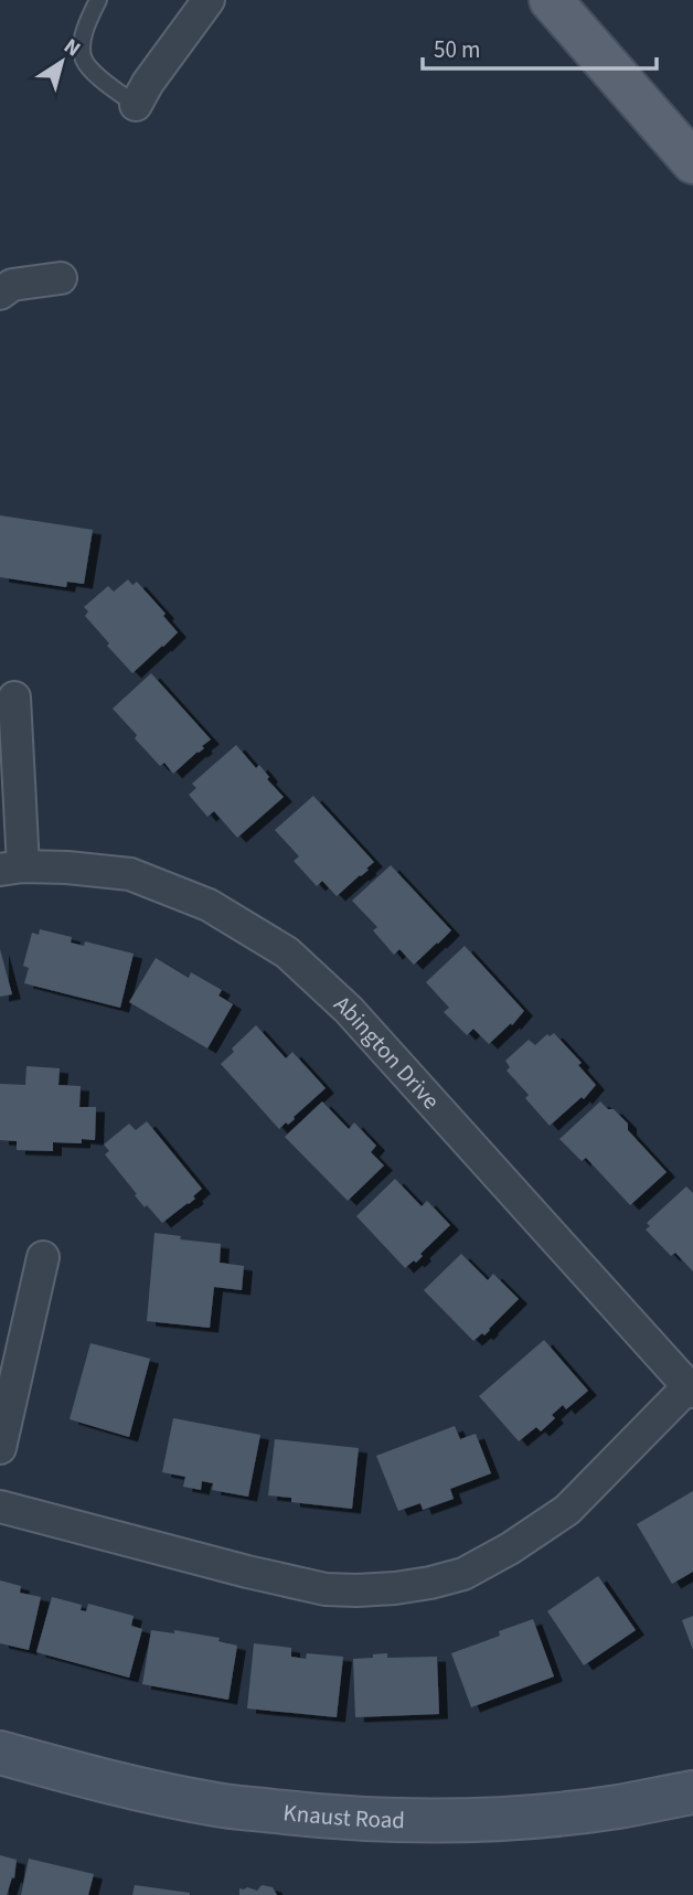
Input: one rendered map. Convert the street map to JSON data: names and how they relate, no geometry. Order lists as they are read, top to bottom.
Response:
{
  "streets": {
    "main road": ["Knaust Road"],
    "street": ["Abington Drive"]
  },
  "scale_bar": "50 m",
  "north": "top right"
}
